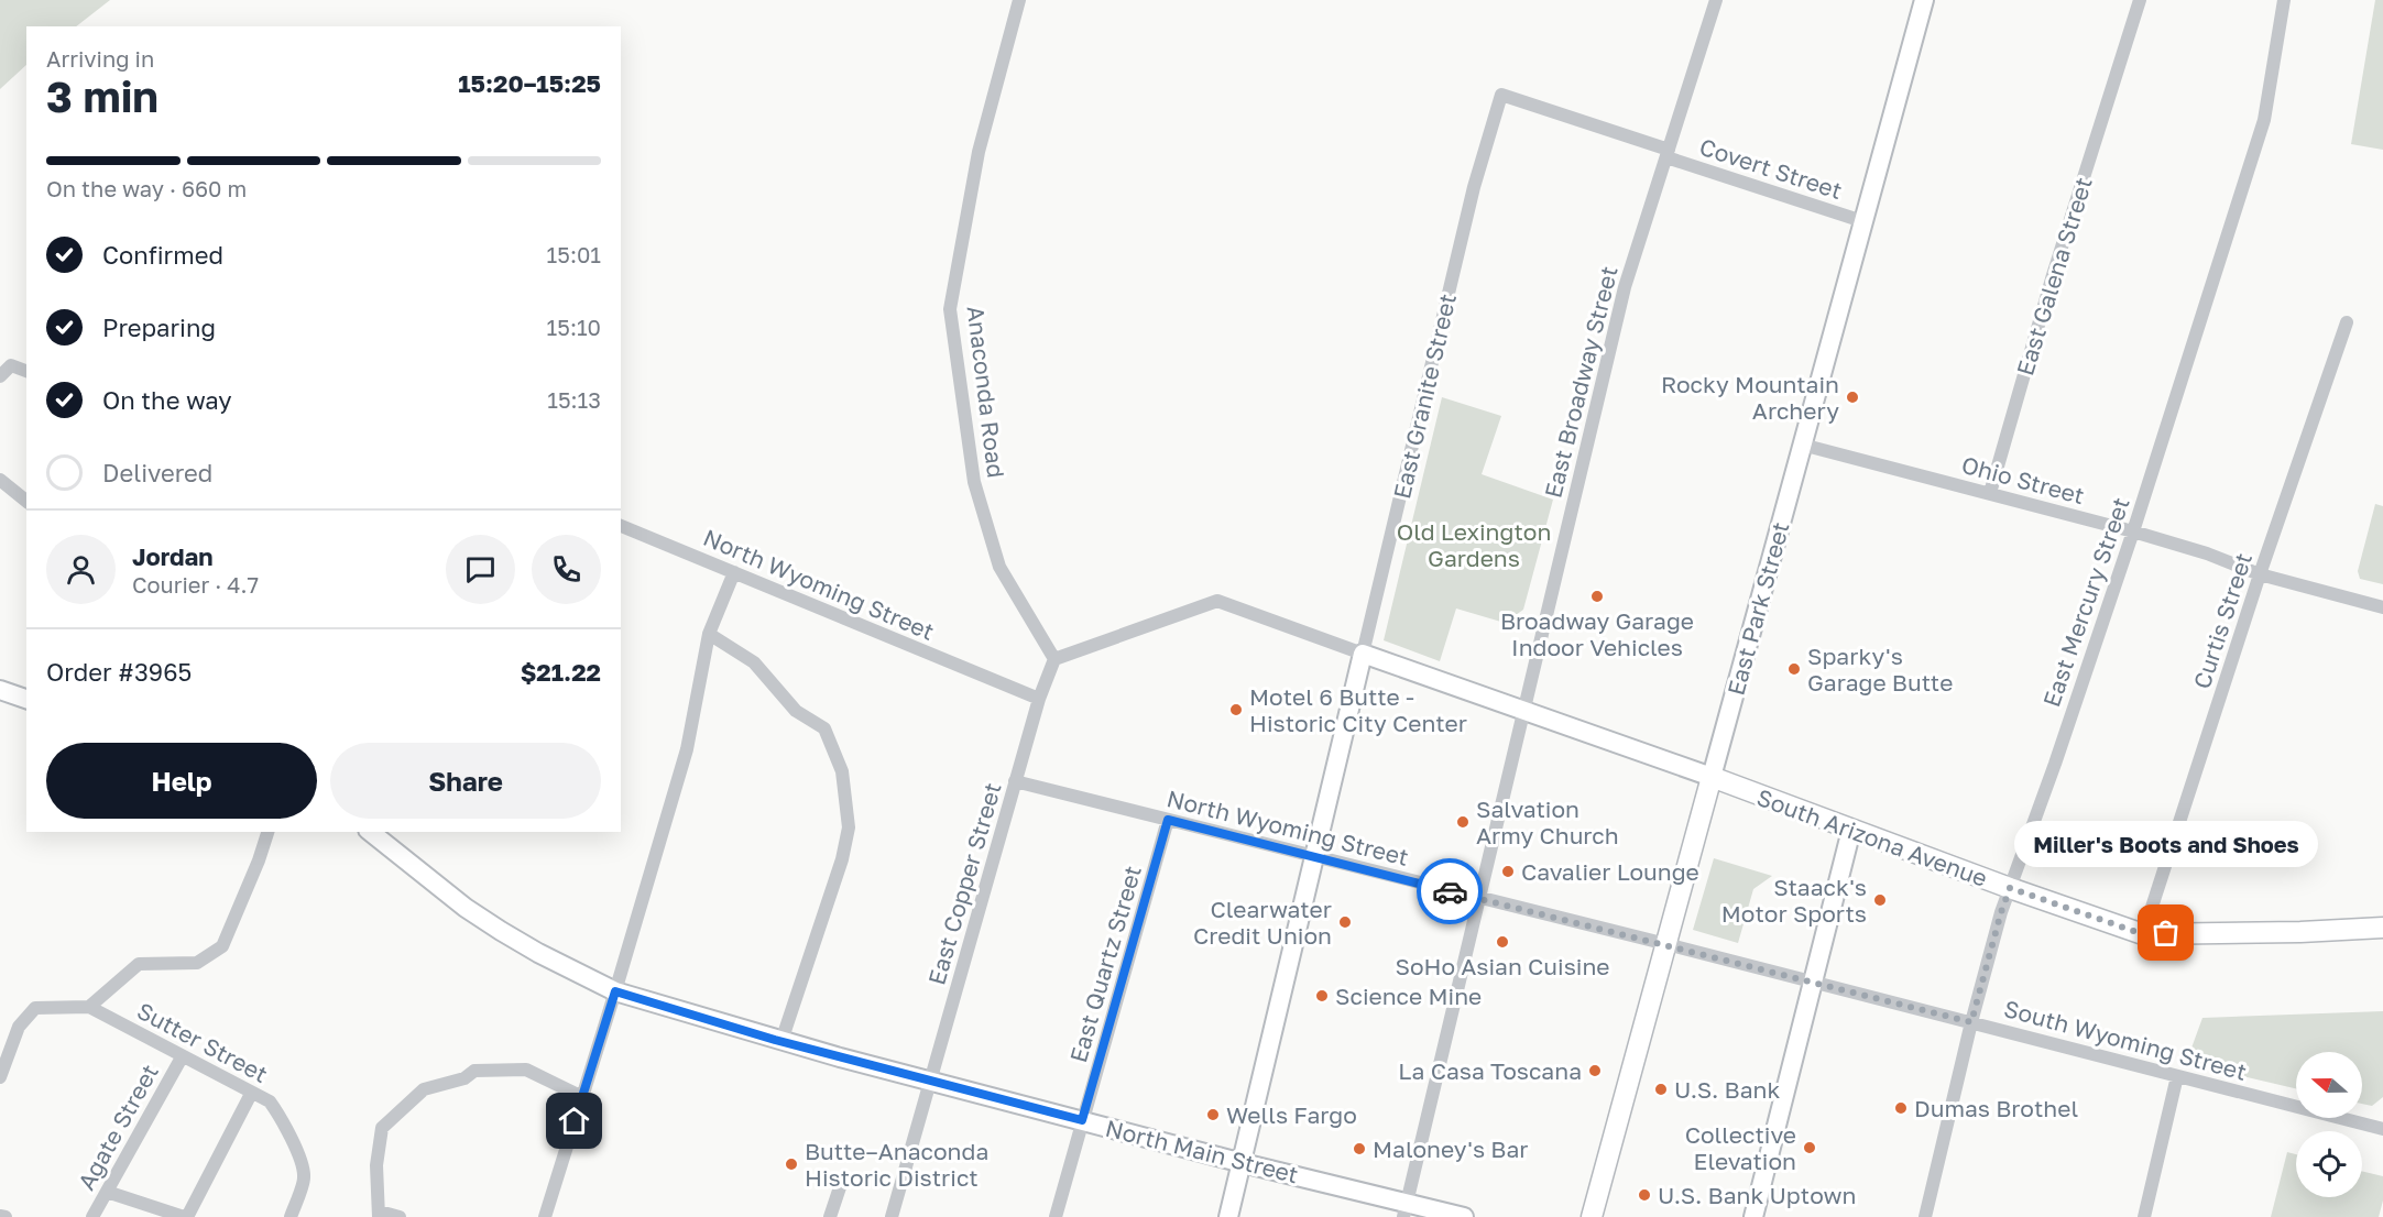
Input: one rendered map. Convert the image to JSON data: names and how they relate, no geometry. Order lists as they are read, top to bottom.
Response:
{
  "streets": {
    "main road": [
      "East Granite Street",
      "East Park Street",
      "South Arizona Avenue",
      "North Main Street"
    ],
    "street": [
      "Covert Street",
      "East Galena Street",
      "East Broadway Street",
      "Anaconda Road",
      "Ohio Street",
      "North Wyoming Street",
      "East Mercury Street",
      "Curtis Street",
      "East Copper Street",
      "East Quartz Street",
      "South Wyoming Street",
      "Sutter Street",
      "Agate Street"
    ]
  },
  "crossings": [
    ["Covert Street", "East Broadway Street"],
    ["Covert Street", "East Granite Street"],
    ["Covert Street", "East Park Street"],
    ["East Galena Street", "Ohio Street"],
    ["East Broadway Street", "North Wyoming Street"],
    ["East Broadway Street", "North Main Street"],
    ["Anaconda Road", "East Copper Street"],
    ["East Granite Street", "North Wyoming Street"],
    ["East Granite Street", "North Main Street"],
    ["Ohio Street", "East Mercury Street"],
    ["Ohio Street", "East Park Street"],
    ["Ohio Street", "Curtis Street"],
    ["North Wyoming Street", "East Park Street"],
    ["North Wyoming Street", "East Copper Street"],
    ["North Wyoming Street", "East Quartz Street"],
    ["North Wyoming Street", "South Wyoming Street"],
    ["East Mercury Street", "South Arizona Avenue"],
    ["East Mercury Street", "South Wyoming Street"],
    ["East Park Street", "South Arizona Avenue"],
    ["East Park Street", "South Wyoming Street"],
    ["Curtis Street", "South Arizona Avenue"],
    ["East Copper Street", "North Main Street"],
    ["East Quartz Street", "North Main Street"],
    ["Sutter Street", "Agate Street"]
  ],
  "parks": ["Old Lexington Gardens"],
  "places": [
    "Rocky Mountain Archery",
    "Broadway Garage Indoor Vehicles",
    "Sparky's Garage Butte",
    "Motel 6 Butte - Historic City Center",
    "Salvation Army Church",
    "Cavalier Lounge",
    "Staack's Motor Sports",
    "Clearwater Credit Union",
    "Miller's Boots and Shoes",
    "SoHo Asian Cuisine",
    "Science Mine",
    "La Casa Toscana",
    "U.S. Bank",
    "Dumas Brothel",
    "Wells Fargo",
    "Collective Elevation",
    "Maloney's Bar",
    "Butte–Anaconda Historic District",
    "U.S. Bank Uptown"
  ],
  "north": "left",
  "page": {
    "heading": ["3 min", "Arriving in", "15:20–15:25"],
    "panel": [
      "Jordan",
      "Courier · 4.7",
      "Order #3965",
      "$21.22"
    ],
    "bar": "On the way · 660 m",
    "list": [
      ["Confirmed", "15:01"],
      ["Preparing", "15:10"],
      ["On the way", "15:13"],
      "Delivered"
    ],
    "buttons": ["Help", "Share"],
    "bubble": "Miller's Boots and Shoes"
  }
}
